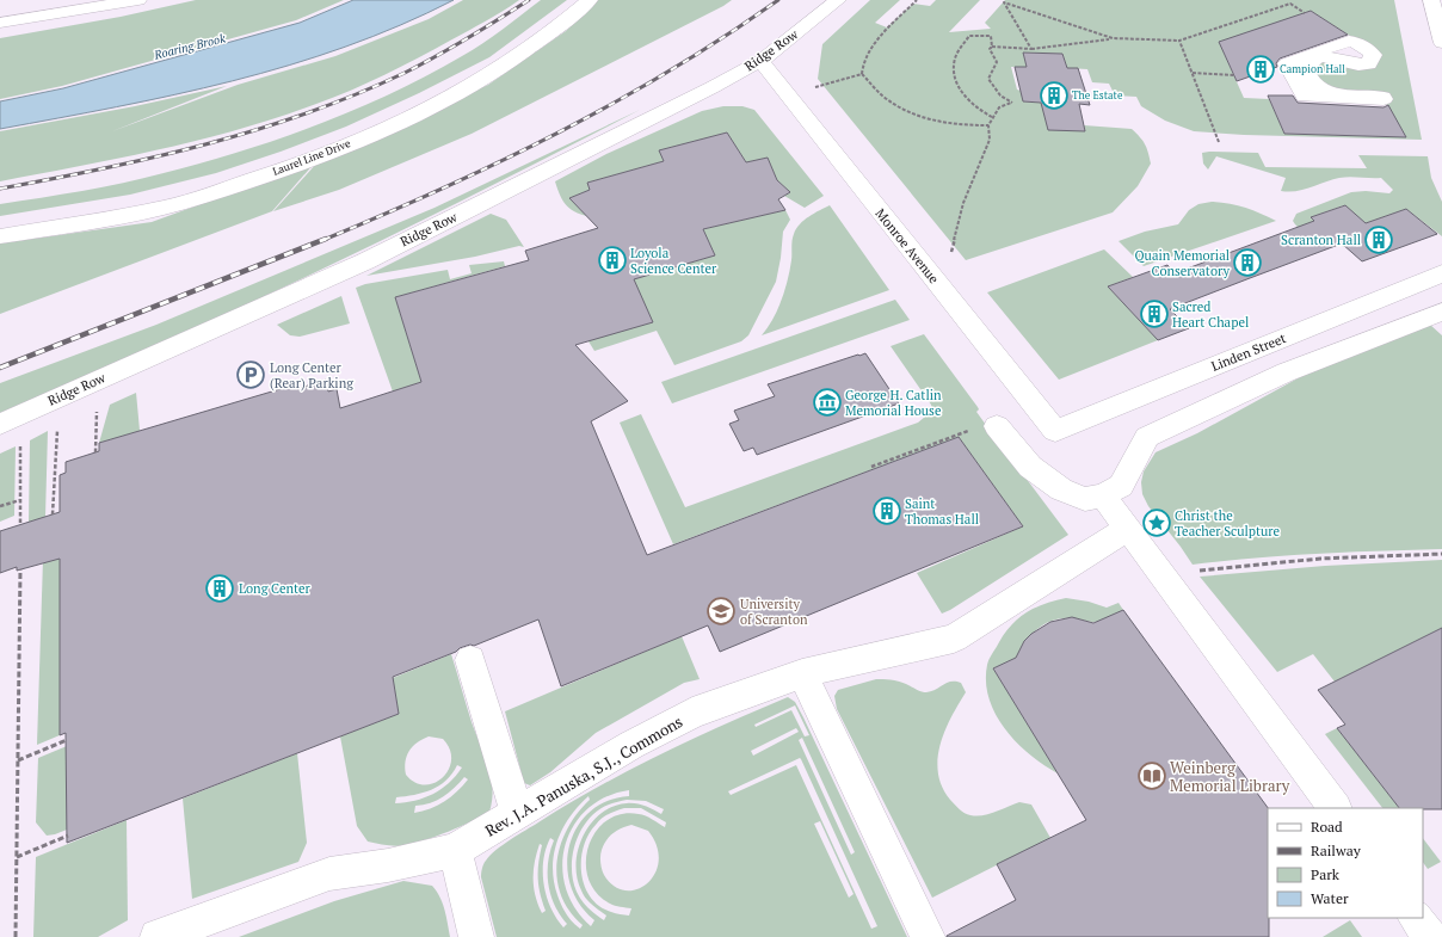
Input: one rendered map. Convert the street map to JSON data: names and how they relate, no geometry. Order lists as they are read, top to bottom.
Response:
{
  "streets": {
    "main road": [
      "Ridge Row",
      "Laurel Line Drive",
      "Monroe Avenue",
      "Linden Street",
      "Rev. J.A. Panuska, S.J., Commons"
    ]
  },
  "crossings": [
    ["Ridge Row", "Monroe Avenue"],
    ["Monroe Avenue", "Linden Street"]
  ],
  "water": ["Roaring Brook"],
  "places": {
    "building": [
      "Campion Hall",
      "The Estate",
      "Scranton Hall",
      "Loyola Science Center",
      "Quain Memorial Conservatory",
      "Sacred Heart Chapel",
      "Saint Thomas Hall",
      "Long Center"
    ],
    "parking": ["Long Center (Rear) Parking"],
    "museum": ["George H. Catlin Memorial House"],
    "place": ["Christ the Teacher Sculpture"],
    "school or university": ["University of Scranton"],
    "library": ["Weinberg Memorial Library"]
  },
  "legend": [
    "Road",
    "Railway",
    "Park",
    "Water"
  ]
}
